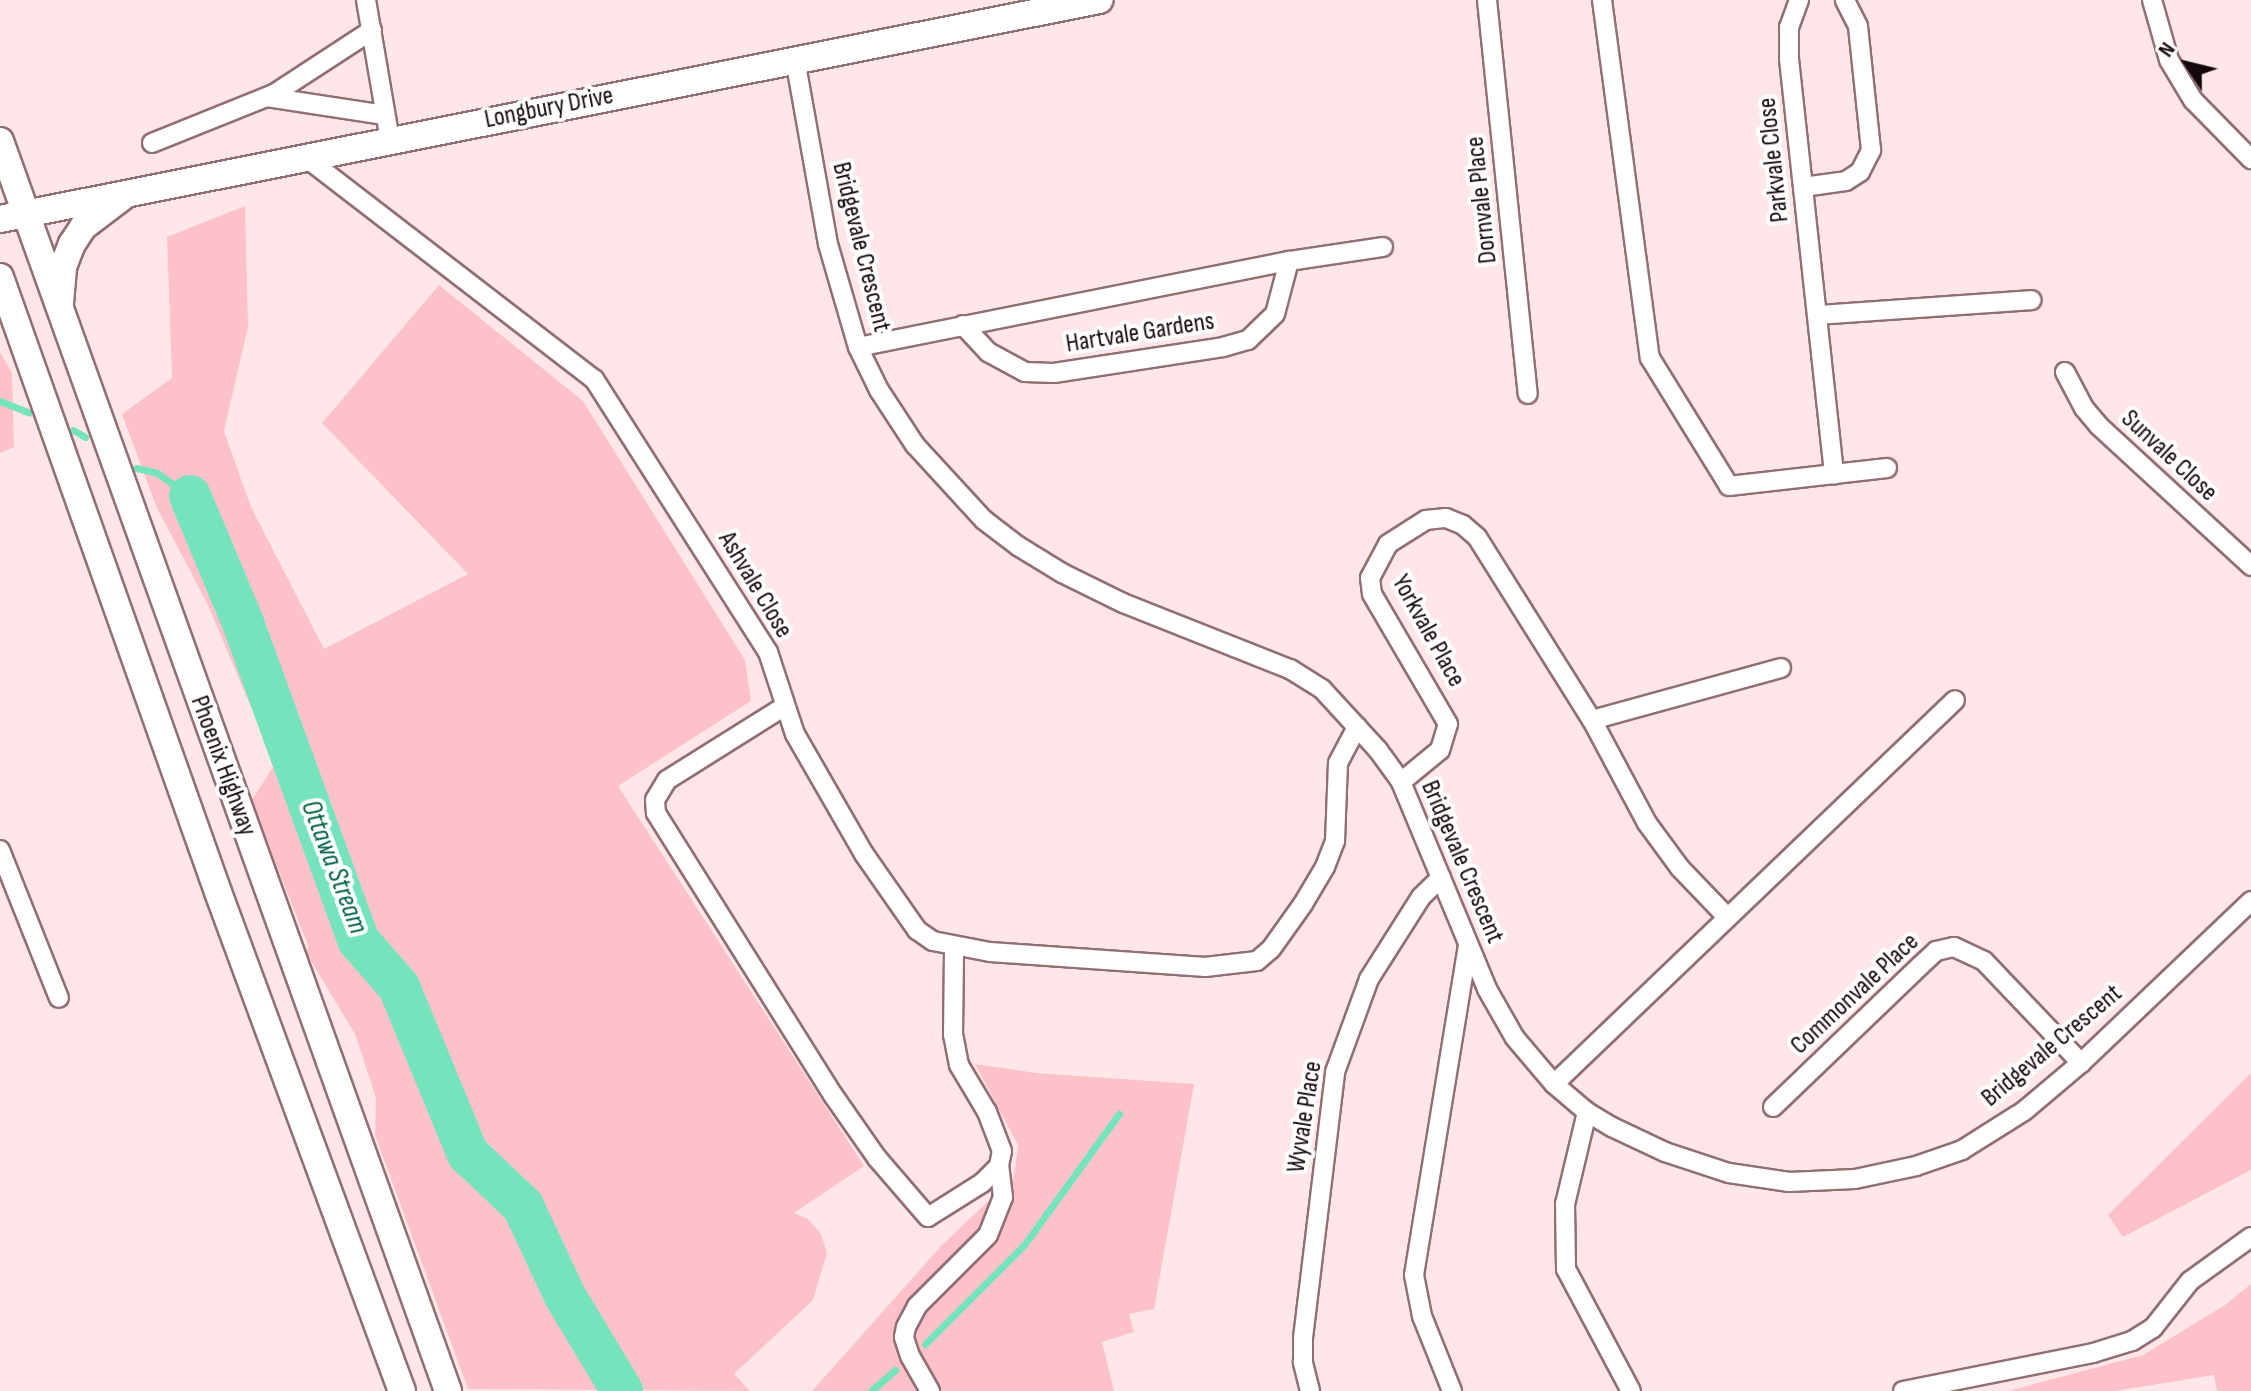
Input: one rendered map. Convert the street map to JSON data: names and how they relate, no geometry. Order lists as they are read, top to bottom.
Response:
{
  "streets": {
    "main road": ["Longbury Drive", "Phoenix Highway"],
    "street": [
      "Parkvale Close",
      "Dornvale Place",
      "Bridgevale Crescent",
      "Hartvale Gardens",
      "Sunvale Close",
      "Ashvale Close",
      "Yorkvale Place",
      "Commonvale Place",
      "Wyvale Place"
    ]
  },
  "crossings": [
    ["Longbury Drive", "Bridgevale Crescent"],
    ["Longbury Drive", "Ashvale Close"],
    ["Longbury Drive", "Phoenix Highway"],
    ["Bridgevale Crescent", "Hartvale Gardens"],
    ["Bridgevale Crescent", "Ashvale Close"],
    ["Bridgevale Crescent", "Yorkvale Place"],
    ["Bridgevale Crescent", "Commonvale Place"],
    ["Bridgevale Crescent", "Wyvale Place"]
  ],
  "water": ["Ottawa Stream"],
  "north": "top left"
}
